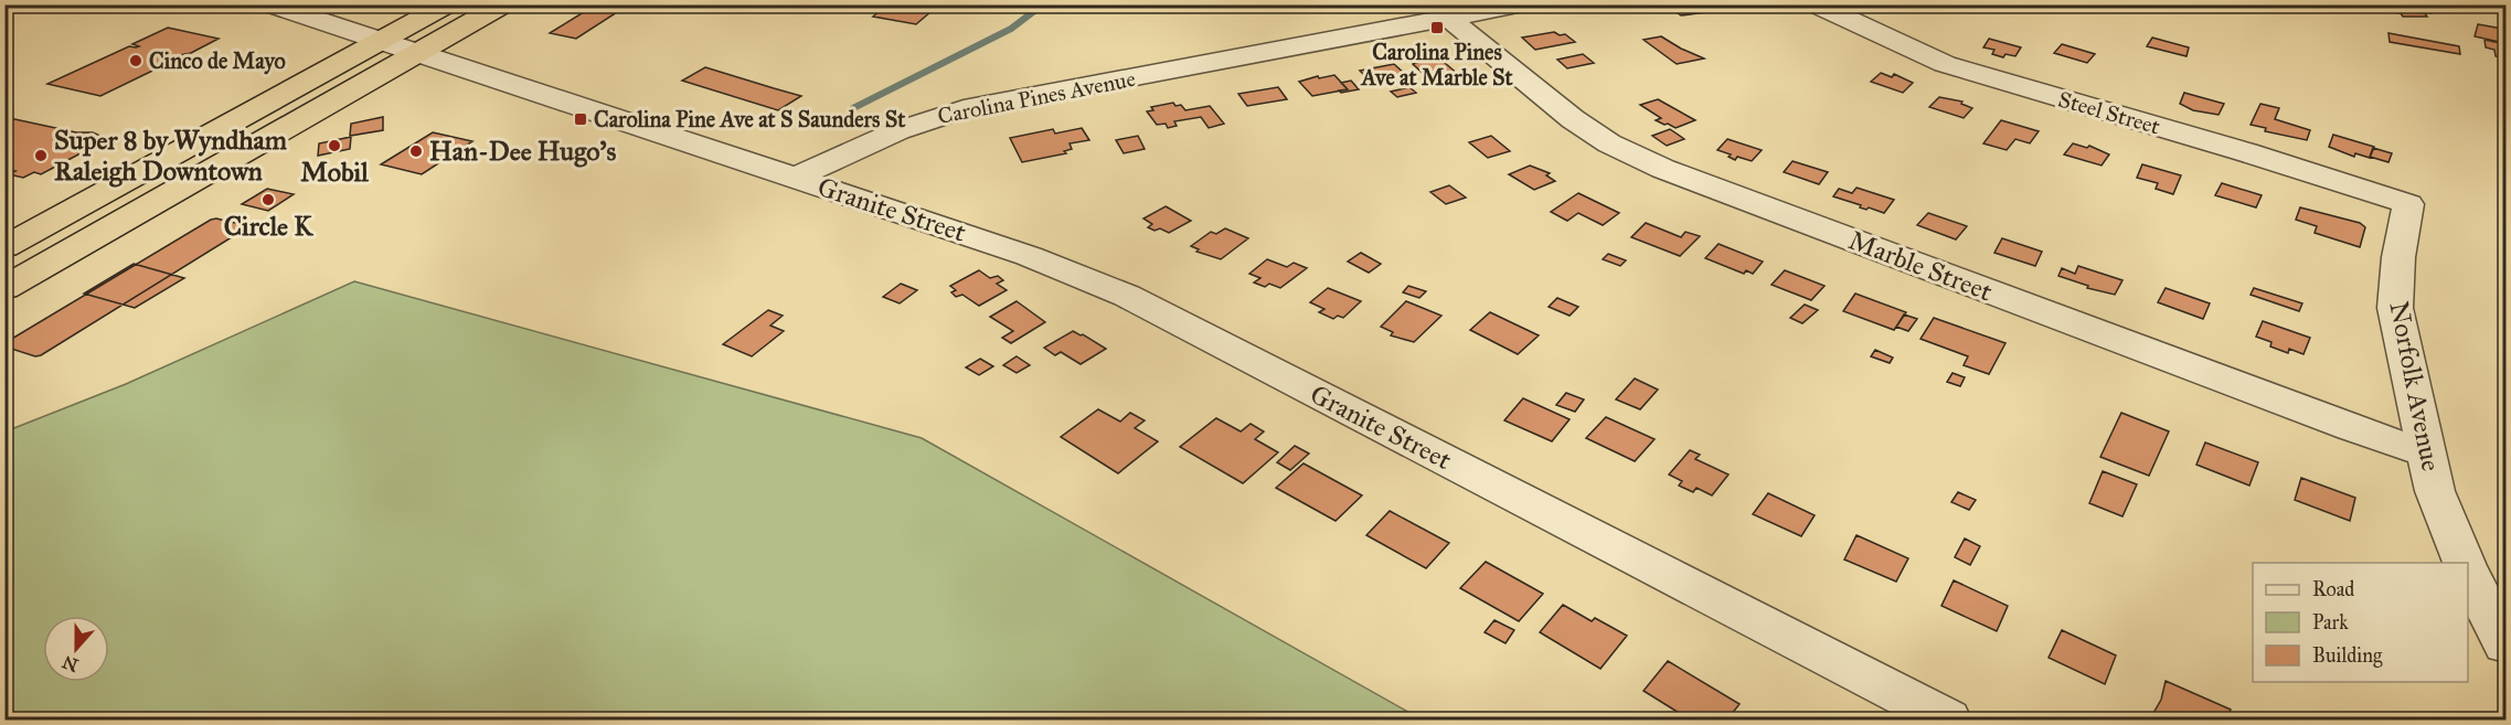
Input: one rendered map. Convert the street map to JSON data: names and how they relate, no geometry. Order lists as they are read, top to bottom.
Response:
{
  "streets": {
    "street": [
      "Carolina Pines Avenue",
      "Steel Street",
      "Granite Street",
      "Marble Street",
      "Norfolk Avenue"
    ]
  },
  "crossings": [
    ["Carolina Pines Avenue", "Granite Street"],
    ["Carolina Pines Avenue", "Marble Street"],
    ["Steel Street", "Norfolk Avenue"],
    ["Marble Street", "Norfolk Avenue"]
  ],
  "places": {
    "transit": ["Carolina Pines Ave at Marble St", "Carolina Pine Ave at S Saunders St"],
    "other": [
      "Cinco de Mayo",
      "Mobil",
      "Han-Dee Hugo's",
      "Super 8 by Wyndham Raleigh Downtown",
      "Circle K"
    ]
  },
  "legend": ["Road", "Park", "Building"],
  "north": "bottom"
}
